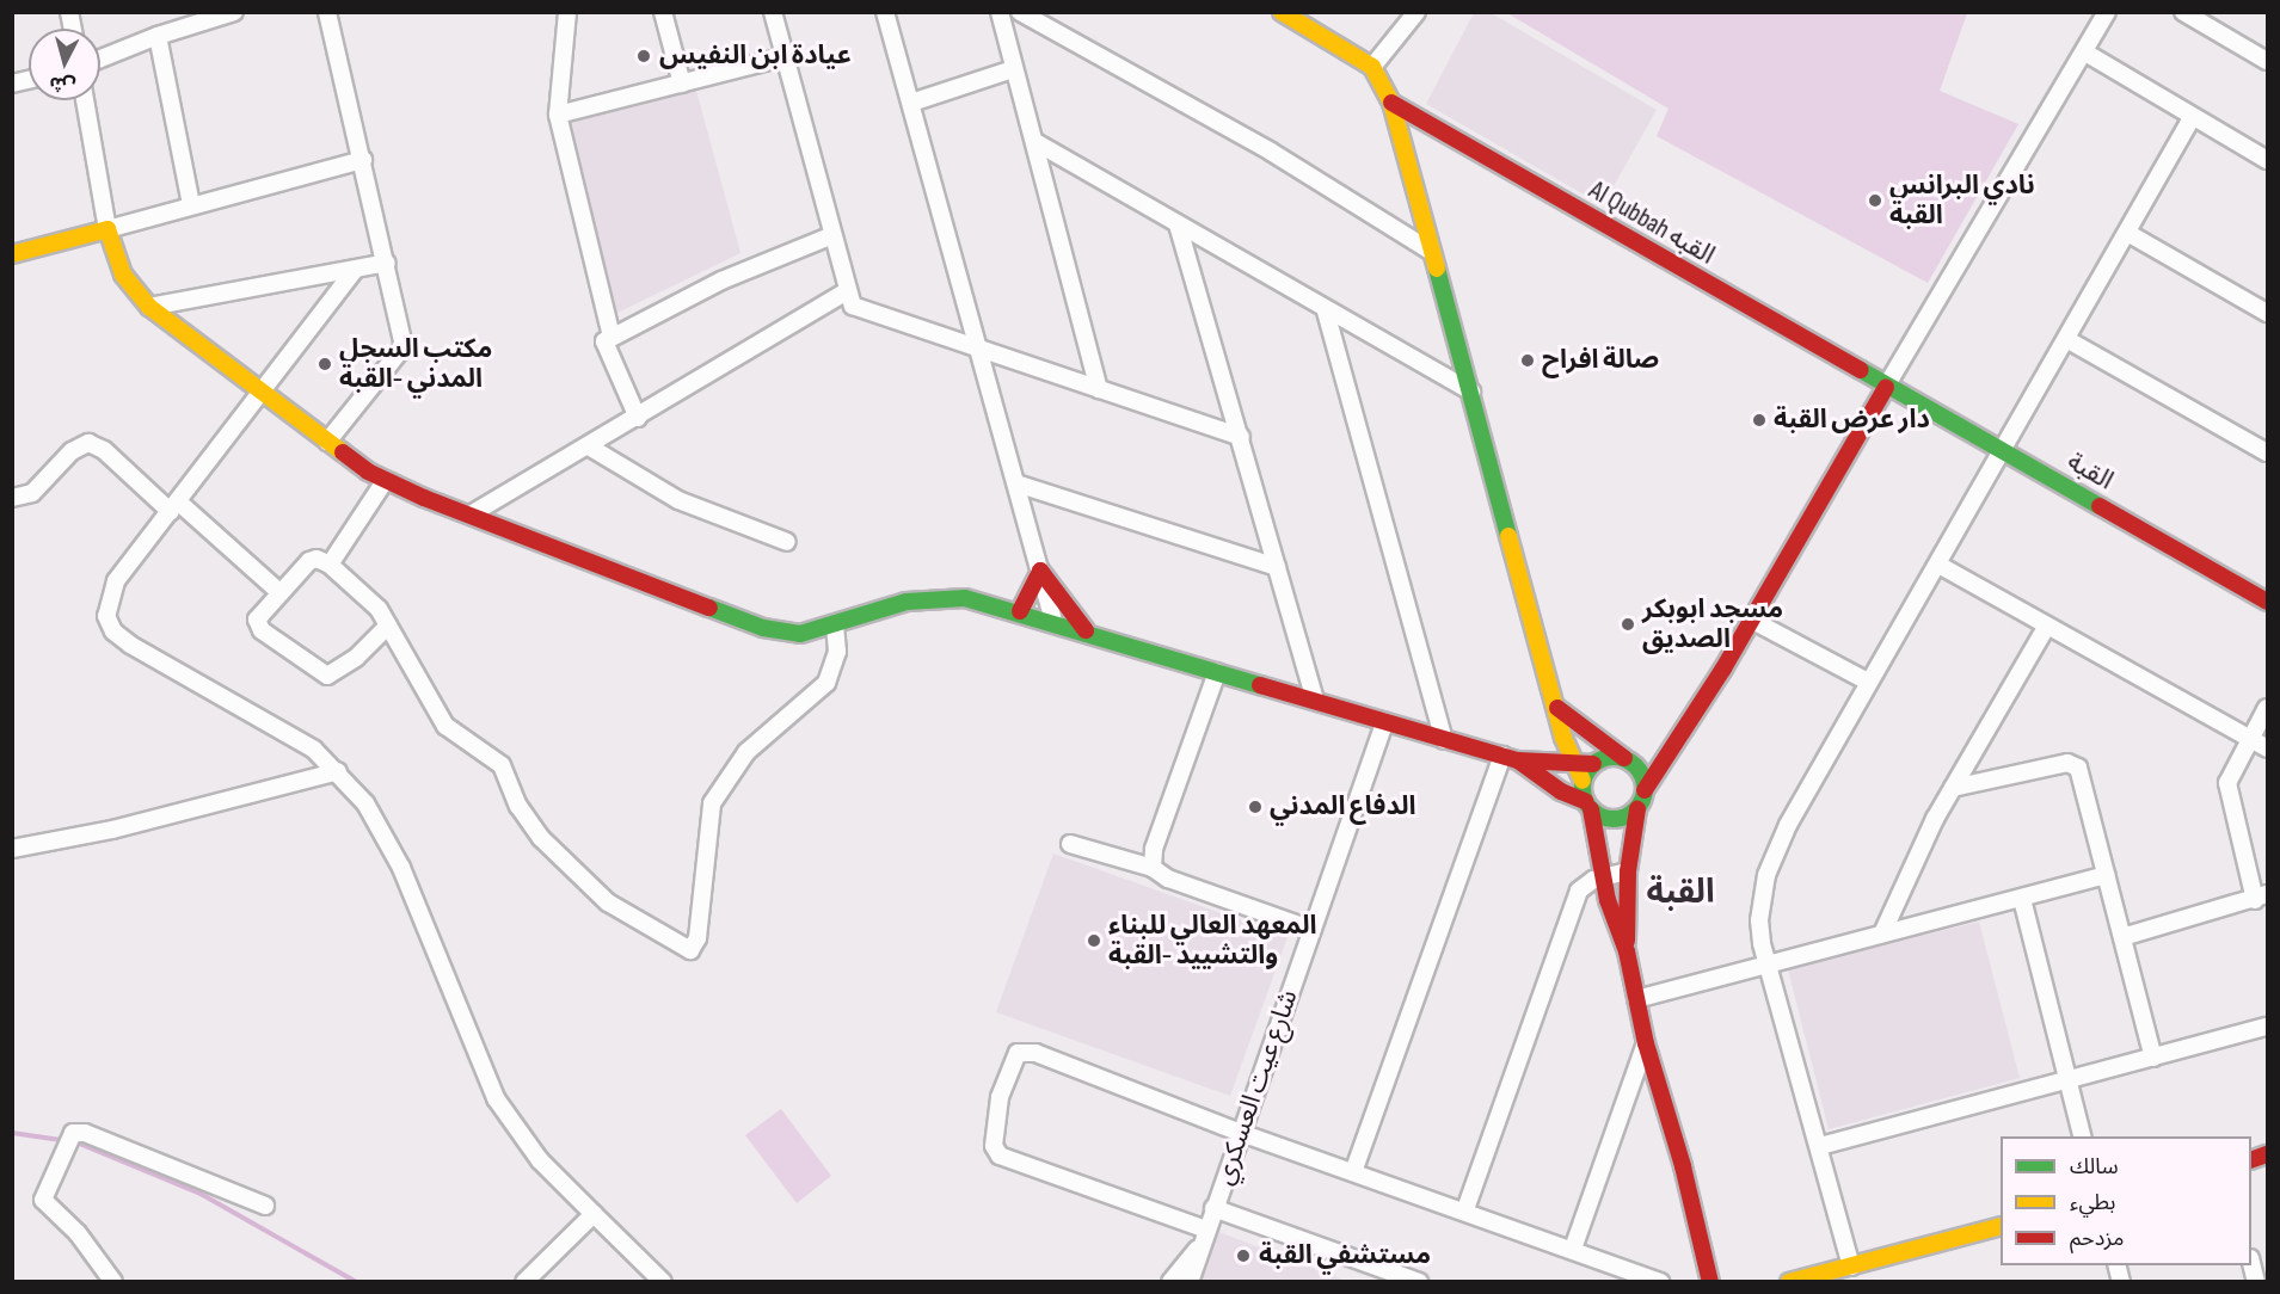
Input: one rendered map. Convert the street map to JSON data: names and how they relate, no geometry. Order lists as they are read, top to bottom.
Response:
{
  "streets": {
    "street": ["Al Qubbah القبه", "القبة", "شارع عيت العسكري"]
  },
  "crossings": [
    ["Al Qubbah القبه", "القبة"]
  ],
  "districts": ["القبة"],
  "places": [
    "عيادة ابن النفيس",
    "نادي البرانس القبة",
    "صالة افراح",
    "مكتب السجل المدني -القبة",
    "دار عرض القبة",
    "مسجد ابوبكر الصديق",
    "الدفاع المدني",
    "المعهد العالي للبناء والتشييد -القبة",
    "مستشفي القبة"
  ],
  "legend": ["سالك", "بطيء", "مزدحم"],
  "north": "bottom"
}
